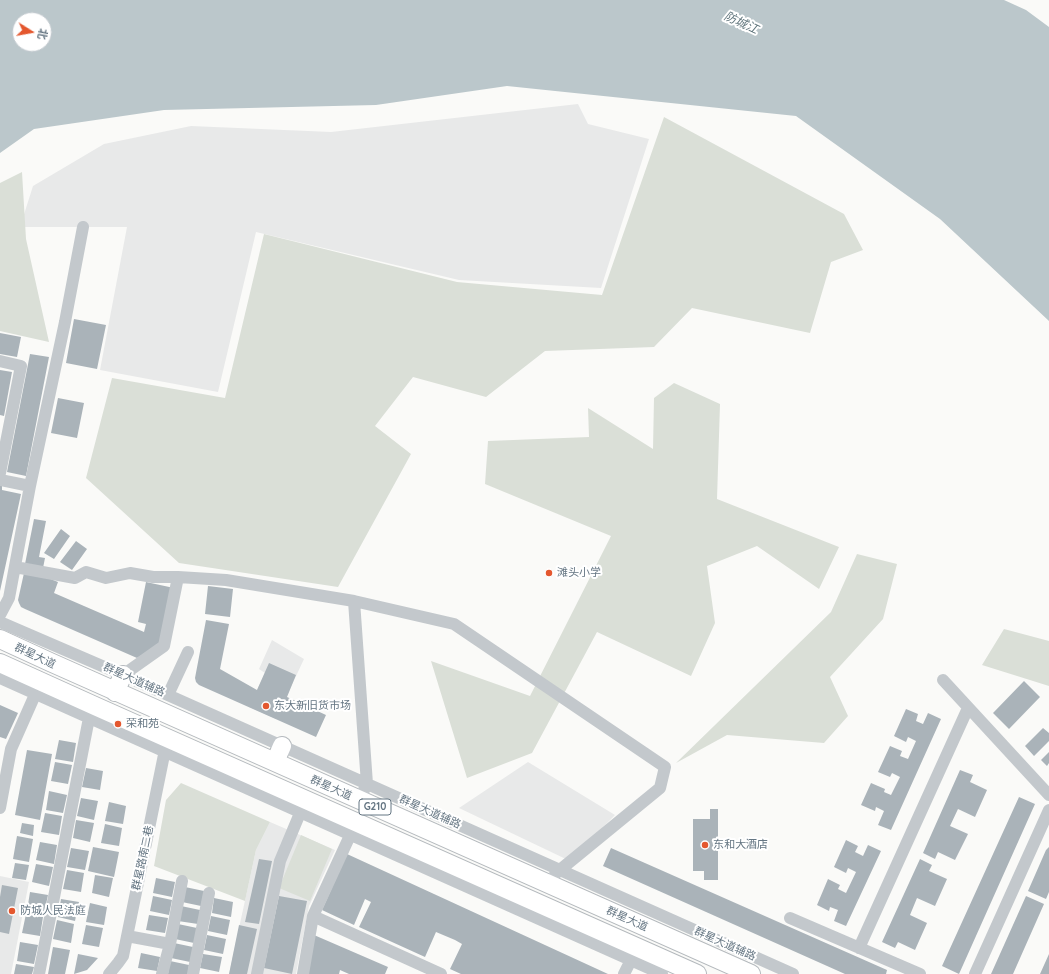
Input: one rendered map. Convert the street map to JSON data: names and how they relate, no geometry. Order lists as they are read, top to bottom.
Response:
{
  "streets": {
    "highway": ["群星大道", "G210"],
    "street": ["群星大道辅路", "群星路南二巷"]
  },
  "crossings": [
    ["群星大道", "群星路南二巷"]
  ],
  "water": ["防城江"],
  "places": [
    "滩头小学",
    "东大新旧货市场",
    "荣和苑",
    "东和大酒店",
    "防城人民法庭"
  ],
  "north": "right"
}
